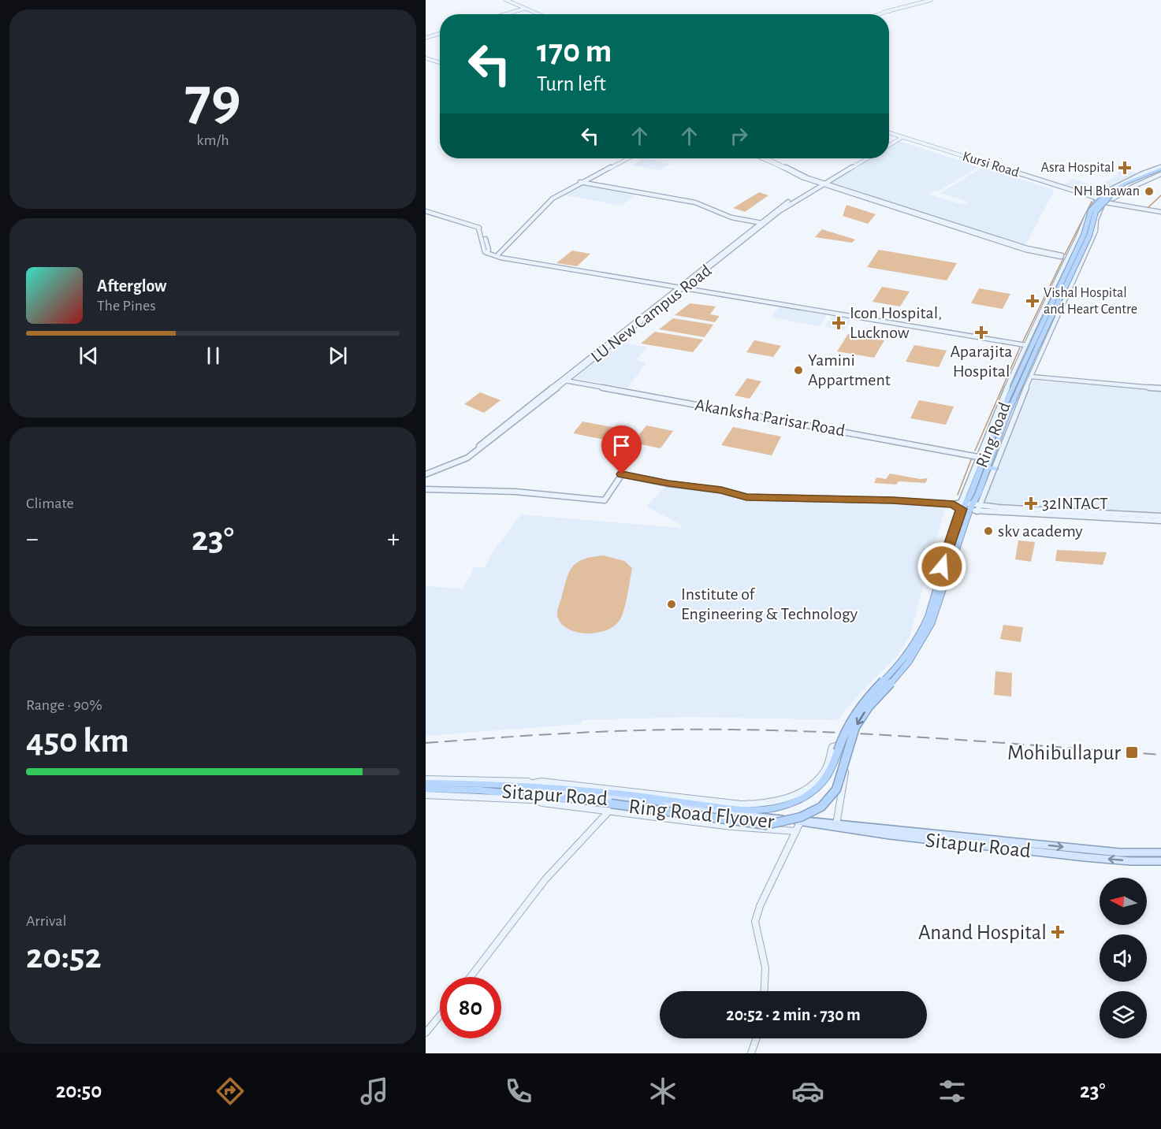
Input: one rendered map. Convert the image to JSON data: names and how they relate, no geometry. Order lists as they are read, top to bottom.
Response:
{
  "streets": {
    "highway": ["Ring Road", "Sitapur Road", "Ring Road Flyover"],
    "street": ["Kursi Road", "LU New Campus Road", "Akanksha Parisar Road"]
  },
  "crossings": [
    ["LU New Campus Road", "Akanksha Parisar Road"],
    ["Ring Road", "Ring Road Flyover"]
  ],
  "places": {
    "health": [
      "Asra Hospital",
      "Vishal Hospital and Heart Centre",
      "Icon Hospital, Lucknow",
      "Aparajita Hospital",
      "32INTACT",
      "Anand Hospital"
    ],
    "other": [
      "NH Bhawan",
      "Yamini Appartment",
      "skv academy",
      "Institute of Engineering & Technology"
    ],
    "transit": ["Mohibullapur"]
  },
  "north": "left",
  "page": {
    "tile": [
      ["79", "km/h"],
      "Climate",
      ["Range · 90%", "450 km"],
      ["Arrival", "20:52"]
    ],
    "turn": ["170 m", "Turn left"],
    "song": ["Afterglow", "The Pines"],
    "heat": ["−", "23°", "+"],
    "limit": "80",
    "trip": "20:52 · 2 min · 730 m",
    "tabs": ["20:50", "23°"]
  }
}
